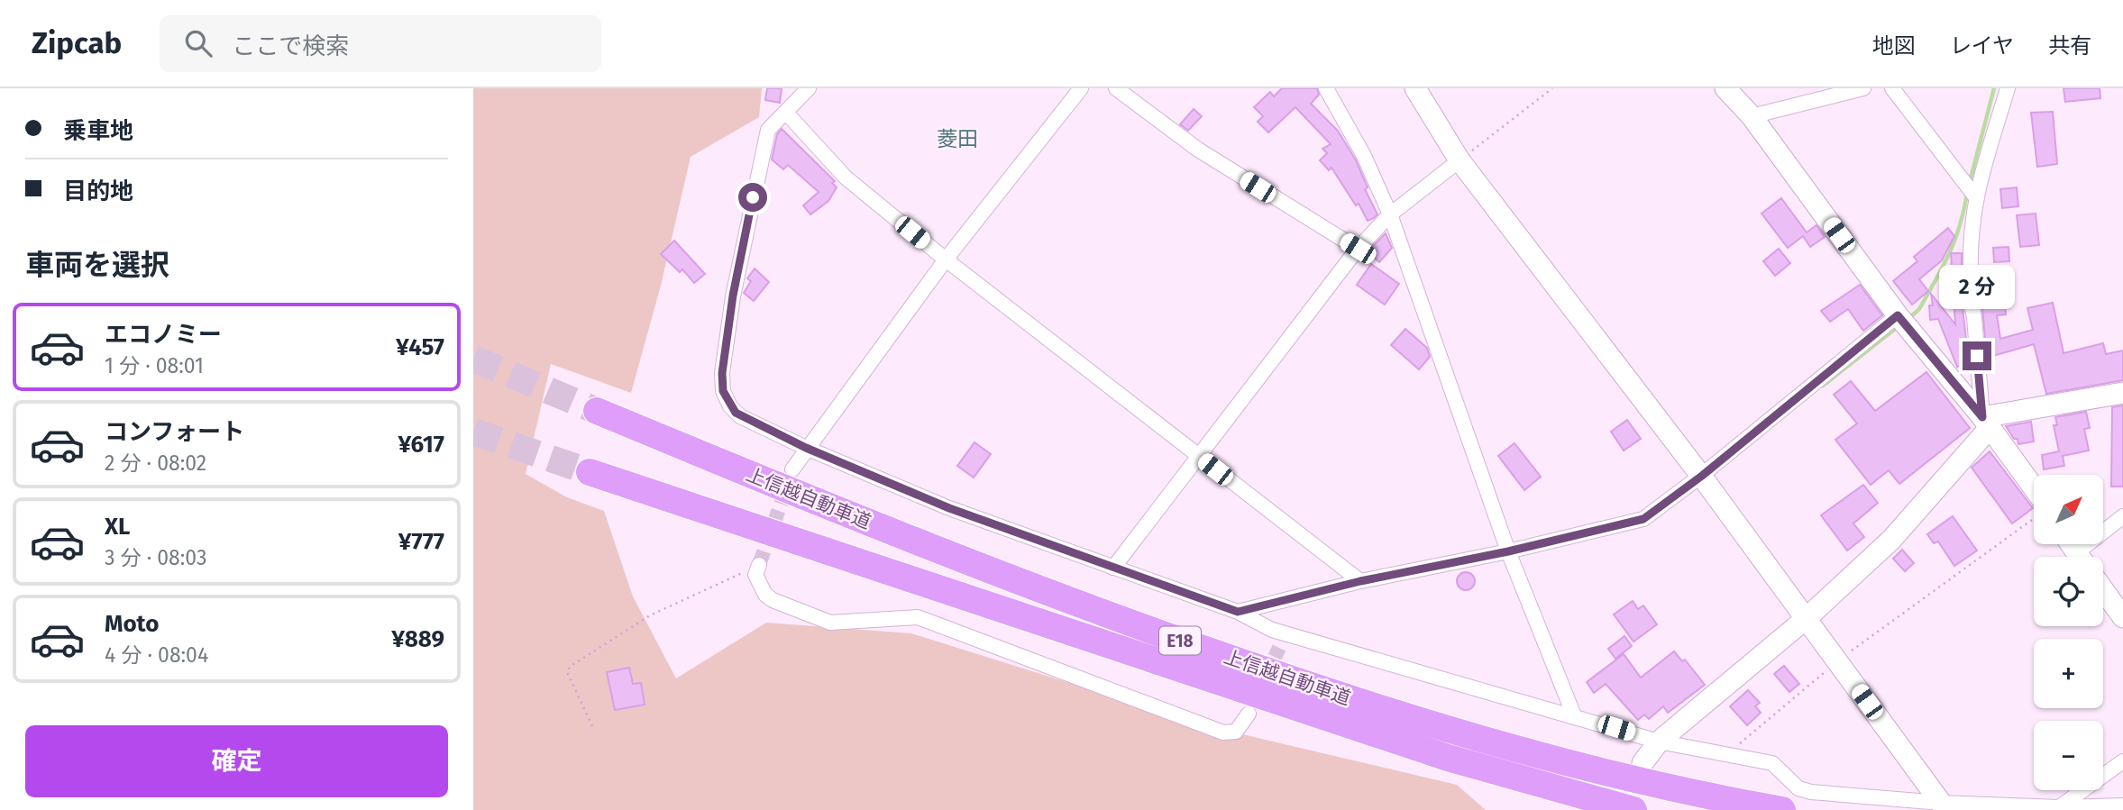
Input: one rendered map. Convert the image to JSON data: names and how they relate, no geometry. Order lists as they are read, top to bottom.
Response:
{
  "streets": {
    "highway": ["上信越自動車道", "E18"]
  },
  "districts": ["菱田"],
  "north": "top right",
  "page": {
    "header": "Zipcab",
    "search": "ここで検索",
    "nav": ["地図", "レイヤ", "共有"],
    "banner": ["乗車地", "目的地"],
    "heading": "車両を選択",
    "bubble": "2 分",
    "list": [
      {
        "name": "エコノミー",
        "note": "1 分 · 08:01",
        "value": "¥457"
      },
      {
        "name": "コンフォート",
        "note": "2 分 · 08:02",
        "value": "¥617"
      },
      {
        "name": "XL",
        "note": "3 分 · 08:03",
        "value": "¥777"
      },
      {
        "name": "Moto",
        "note": "4 分 · 08:04",
        "value": "¥889"
      }
    ],
    "map_buttons": ["+", "−"],
    "buttons": "確定"
  }
}
